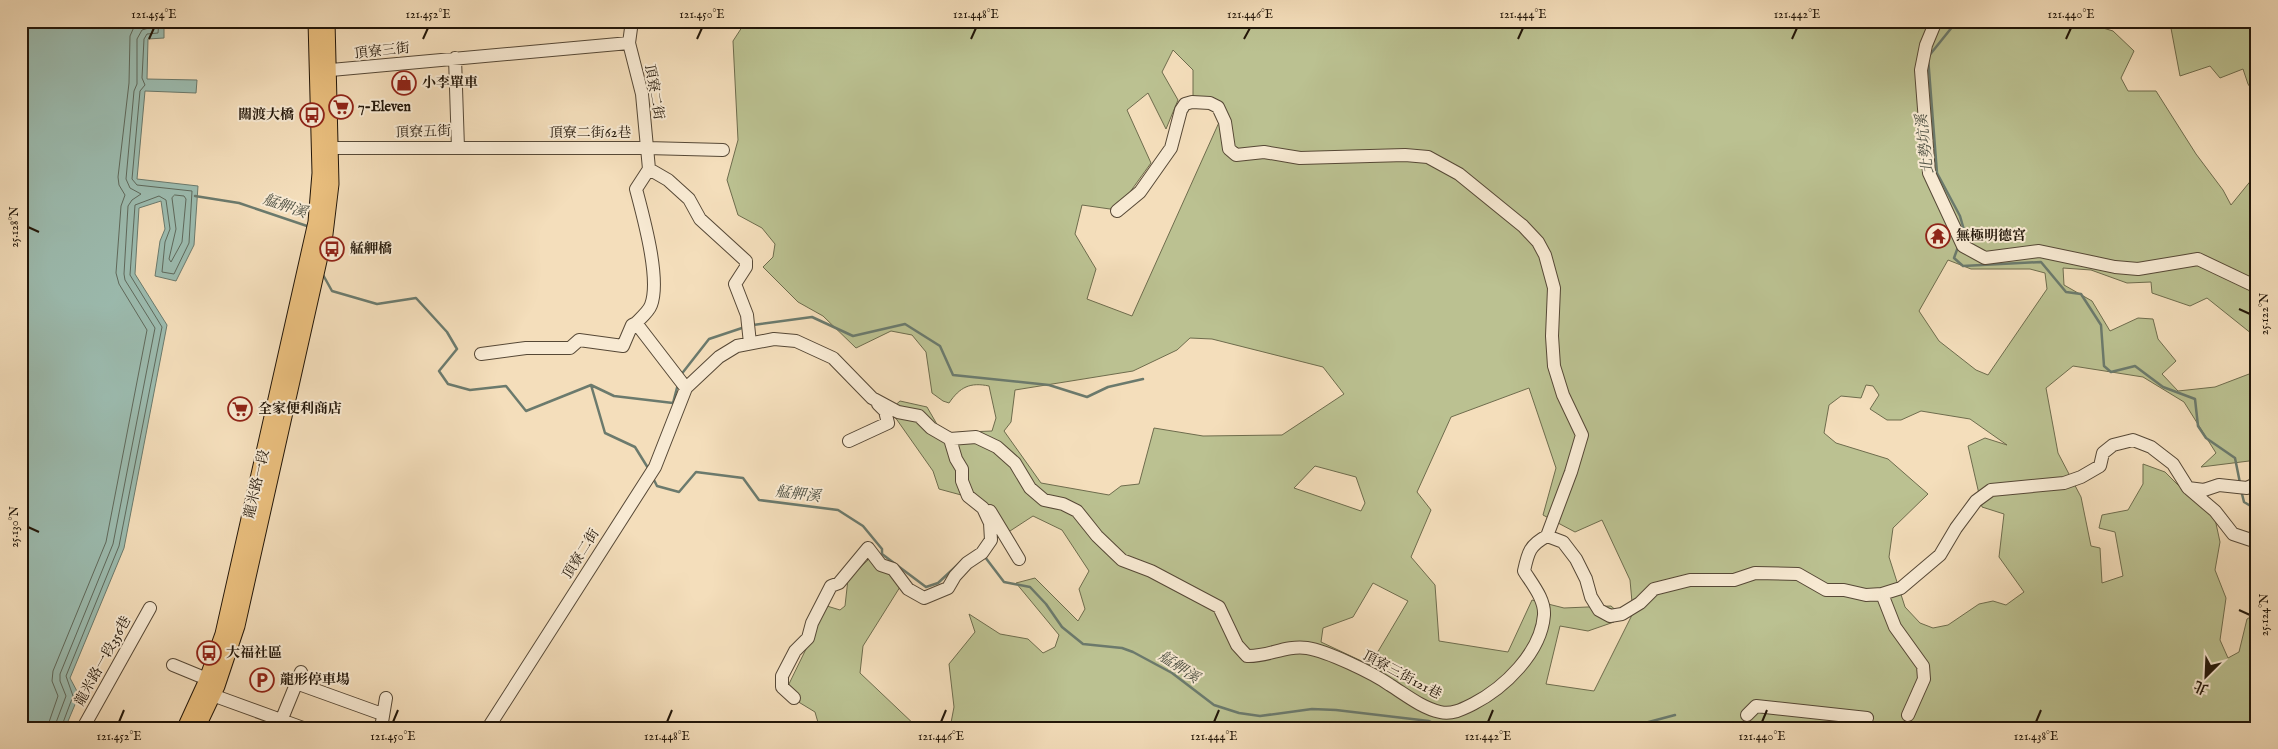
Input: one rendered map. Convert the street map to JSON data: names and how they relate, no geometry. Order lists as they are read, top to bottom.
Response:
{
  "streets": {
    "main road": ["龍米路一段"],
    "street": [
      "頂寮三街",
      "頂寮二街",
      "頂寮五街",
      "頂寮二街62巷",
      "龍米路一段356巷",
      "頂寮三街121巷"
    ]
  },
  "crossings": [
    ["頂寮三街", "頂寮二街"],
    ["頂寮三街", "頂寮五街"],
    ["頂寮三街", "龍米路一段"],
    ["頂寮二街", "頂寮二街62巷"],
    ["頂寮五街", "頂寮二街62巷"],
    ["頂寮五街", "龍米路一段"]
  ],
  "water": ["北勢坑溪", "艋舺溪"],
  "places": {
    "shop": ["小李單車"],
    "supermarket": ["7-Eleven", "全家便利商店"],
    "bus stop": ["關渡大橋", "艋舺橋", "大福社區"],
    "temple": ["無極明德宮"],
    "parking": ["龍形停車場"]
  },
  "north": "bottom left",
  "coordinates": [
    "121.454°E",
    "121.452°E",
    "121.450°E",
    "121.448°E",
    "121.446°E",
    "121.444°E",
    "121.442°E",
    "121.440°E",
    "25.128°N",
    "25.122°N",
    "25.130°N",
    "25.124°N",
    "121.438°E"
  ]
}
